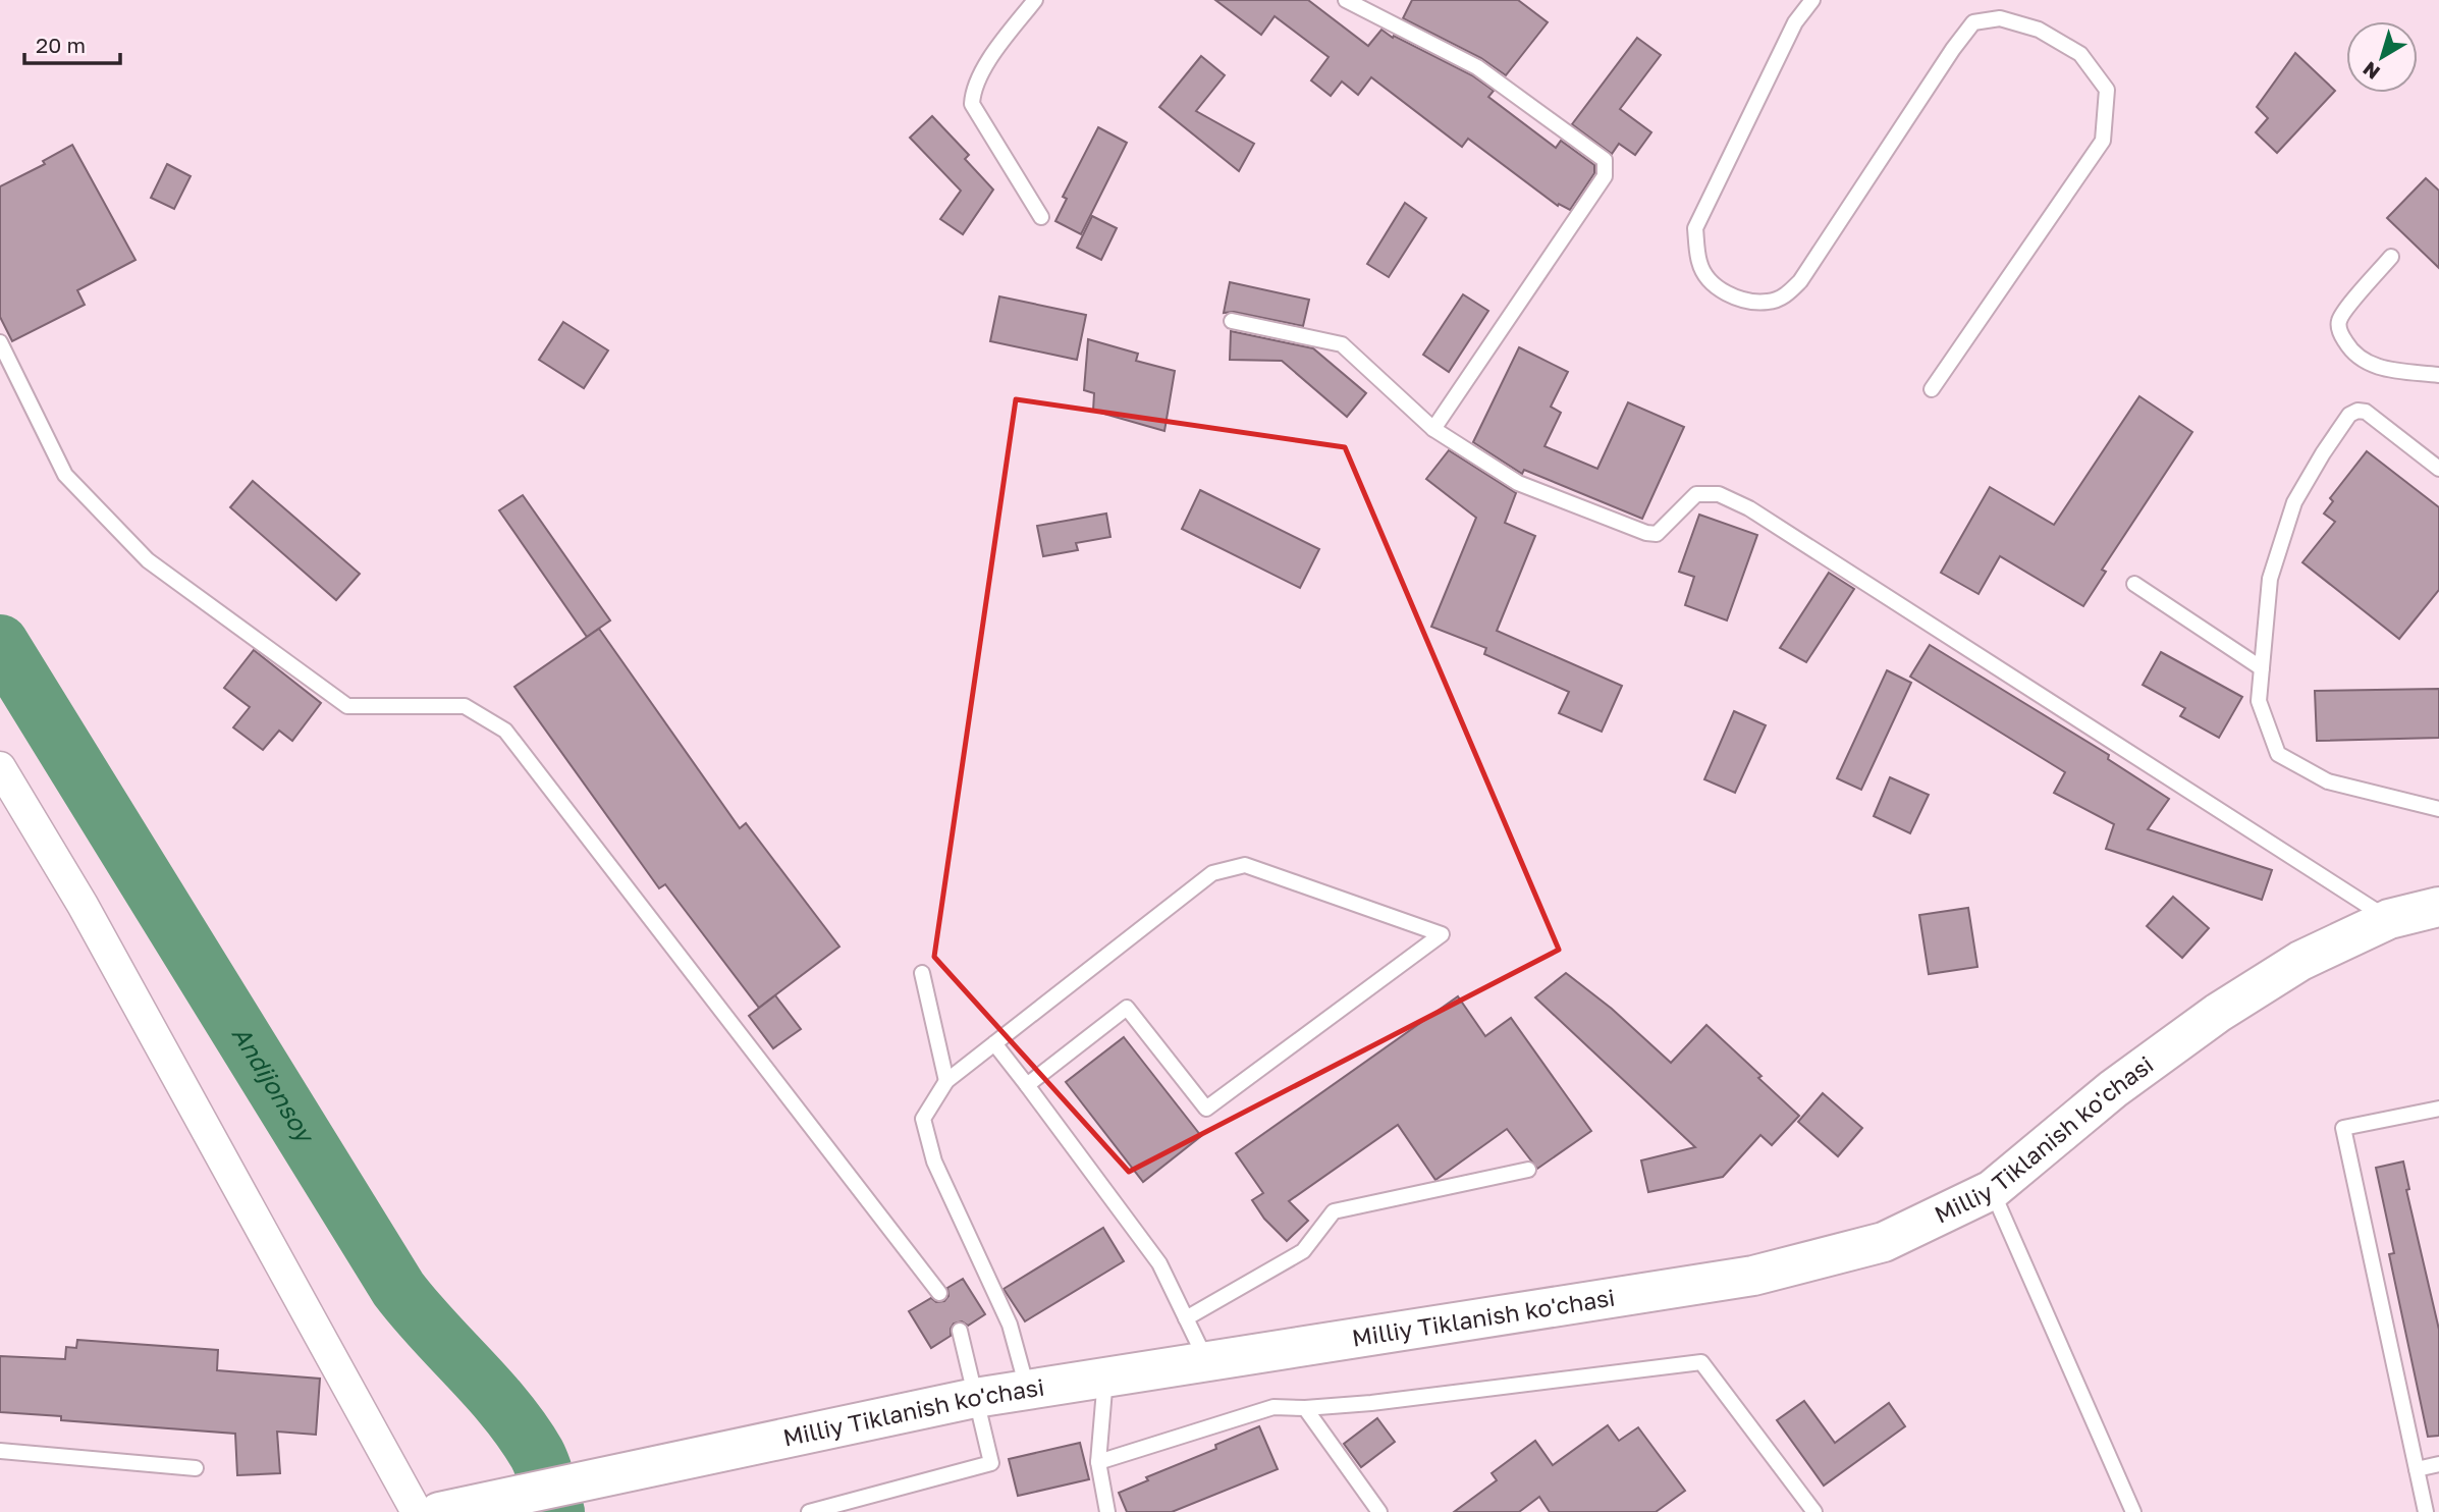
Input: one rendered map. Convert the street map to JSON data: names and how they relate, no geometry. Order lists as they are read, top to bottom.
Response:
{
  "streets": {
    "main road": ["Milliy Tiklanish ko'chasi"]
  },
  "water": ["Andijonsoy"],
  "scale_bar": "20 m",
  "north": "bottom left"
}
